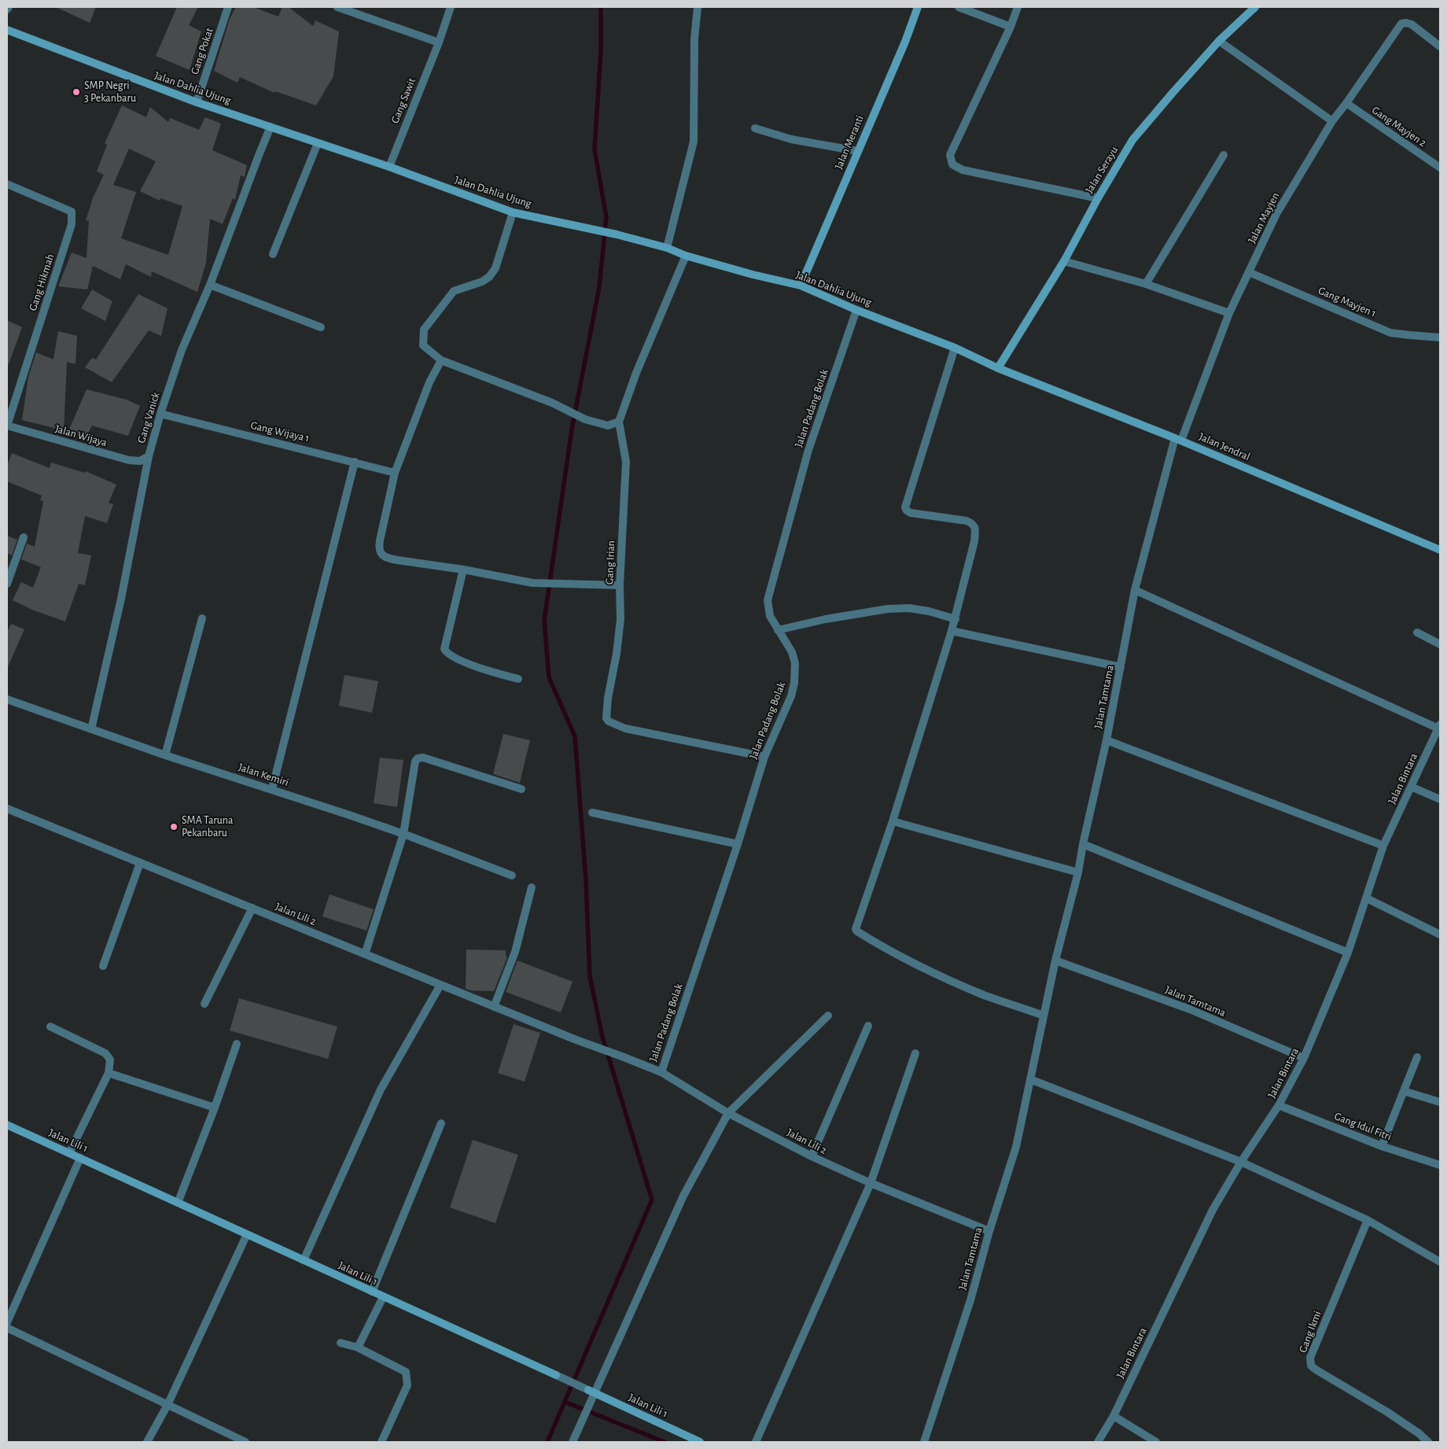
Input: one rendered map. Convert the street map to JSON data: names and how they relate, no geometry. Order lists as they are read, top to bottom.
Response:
{
  "streets": {
    "main road": [
      "Jalan Dahlia Ujung",
      "Jalan Meranti",
      "Jalan Serayu",
      "Jalan Jendral",
      "Jalan Lili 1"
    ],
    "street": [
      "Gang Pokat",
      "Gang Sawit",
      "Gang Mayjen 2",
      "Jalan Mayjen",
      "Gang Hikmah",
      "Gang Mayjen 1",
      "Jalan Padang Bolak",
      "Gang Vanick",
      "Gang Wijaya 1",
      "Jalan Wijaya",
      "Gang Irian",
      "Jalan Tamtama",
      "Jalan Kemiri",
      "Jalan Bintara",
      "Jalan Lili 2",
      "Gang Idul Fitri",
      "Gang Ikmi"
    ]
  },
  "crossings": [
    ["Gang Pokat", "Jalan Dahlia Ujung"],
    ["Jalan Dahlia Ujung", "Gang Sawit"],
    ["Jalan Dahlia Ujung", "Jalan Meranti"],
    ["Jalan Dahlia Ujung", "Jalan Serayu"],
    ["Jalan Dahlia Ujung", "Jalan Padang Bolak"],
    ["Jalan Dahlia Ujung", "Gang Vanick"],
    ["Jalan Dahlia Ujung", "Jalan Jendral"],
    ["Jalan Dahlia Ujung", "Gang Irian"],
    ["Gang Mayjen 2", "Jalan Mayjen"],
    ["Jalan Serayu", "Jalan Jendral"],
    ["Jalan Mayjen", "Gang Mayjen 1"],
    ["Jalan Mayjen", "Jalan Jendral"],
    ["Jalan Mayjen", "Jalan Tamtama"],
    ["Gang Hikmah", "Jalan Wijaya"],
    ["Jalan Padang Bolak", "Gang Irian"],
    ["Jalan Padang Bolak", "Jalan Lili 2"],
    ["Gang Vanick", "Gang Wijaya 1"],
    ["Gang Vanick", "Jalan Wijaya"],
    ["Gang Vanick", "Jalan Kemiri"],
    ["Jalan Jendral", "Jalan Tamtama"],
    ["Jalan Tamtama", "Jalan Bintara"],
    ["Jalan Tamtama", "Jalan Lili 2"],
    ["Jalan Bintara", "Gang Idul Fitri"]
  ],
  "places": ["SMP Negri 3 Pekanbaru", "SMA Taruna Pekanbaru"]
}
